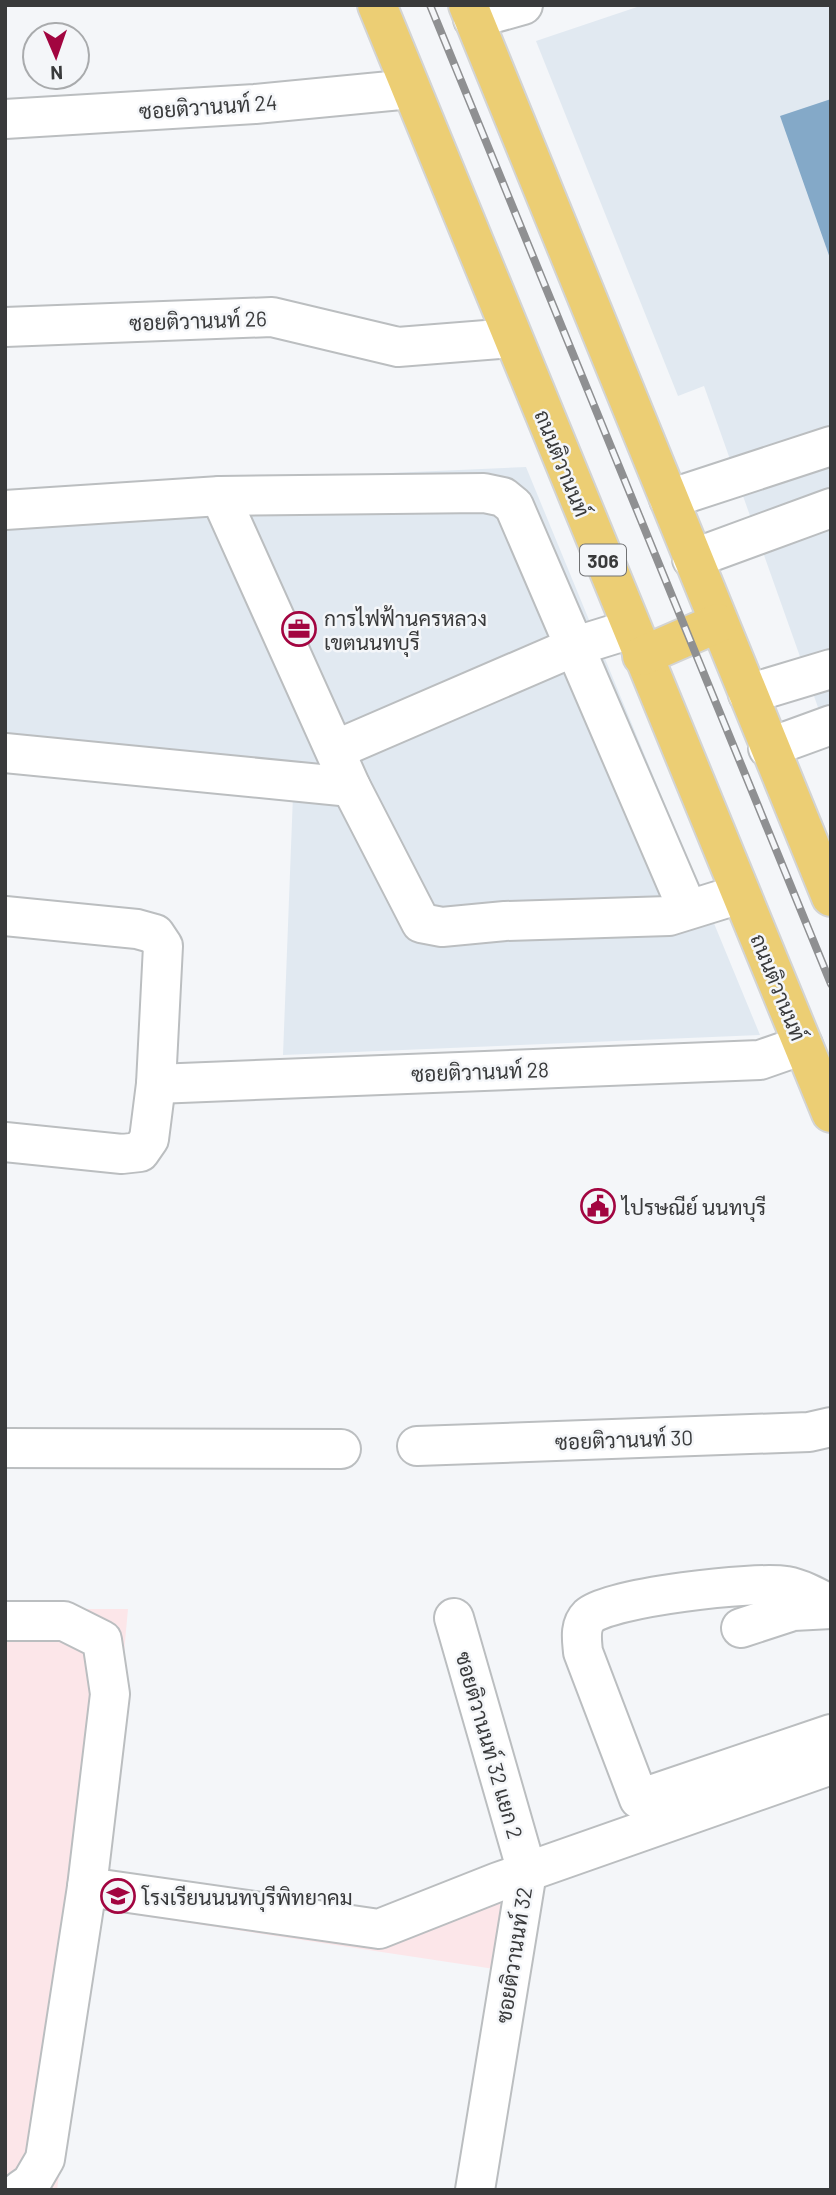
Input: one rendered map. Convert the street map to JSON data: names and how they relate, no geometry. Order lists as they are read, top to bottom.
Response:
{
  "streets": {
    "main road": ["ถนนติวานนท์", "306"],
    "street": [
      "ซอยติวานนท์ 24",
      "ซอยติวานนท์ 26",
      "ซอยติวานนท์ 28",
      "ซอยติวานนท์ 30",
      "ซอยติวานนท์ 32 แยก 2",
      "ซอยติวานนท์ 32"
    ]
  },
  "crossings": [
    ["ซอยติวานนท์ 24", "ถนนติวานนท์"],
    ["ซอยติวานนท์ 26", "ถนนติวานนท์"],
    ["ถนนติวานนท์", "ซอยติวานนท์ 28"],
    ["ซอยติวานนท์ 32 แยก 2", "ซอยติวานนท์ 32"]
  ],
  "places": {
    "office": ["การไฟฟ้านครหลวง เขตนนทบุรี"],
    "public building": ["ไปรษณีย์ นนทบุรี"],
    "school or university": ["โรงเรียนนนทบุรีพิทยาคม"]
  },
  "north": "bottom"
}
